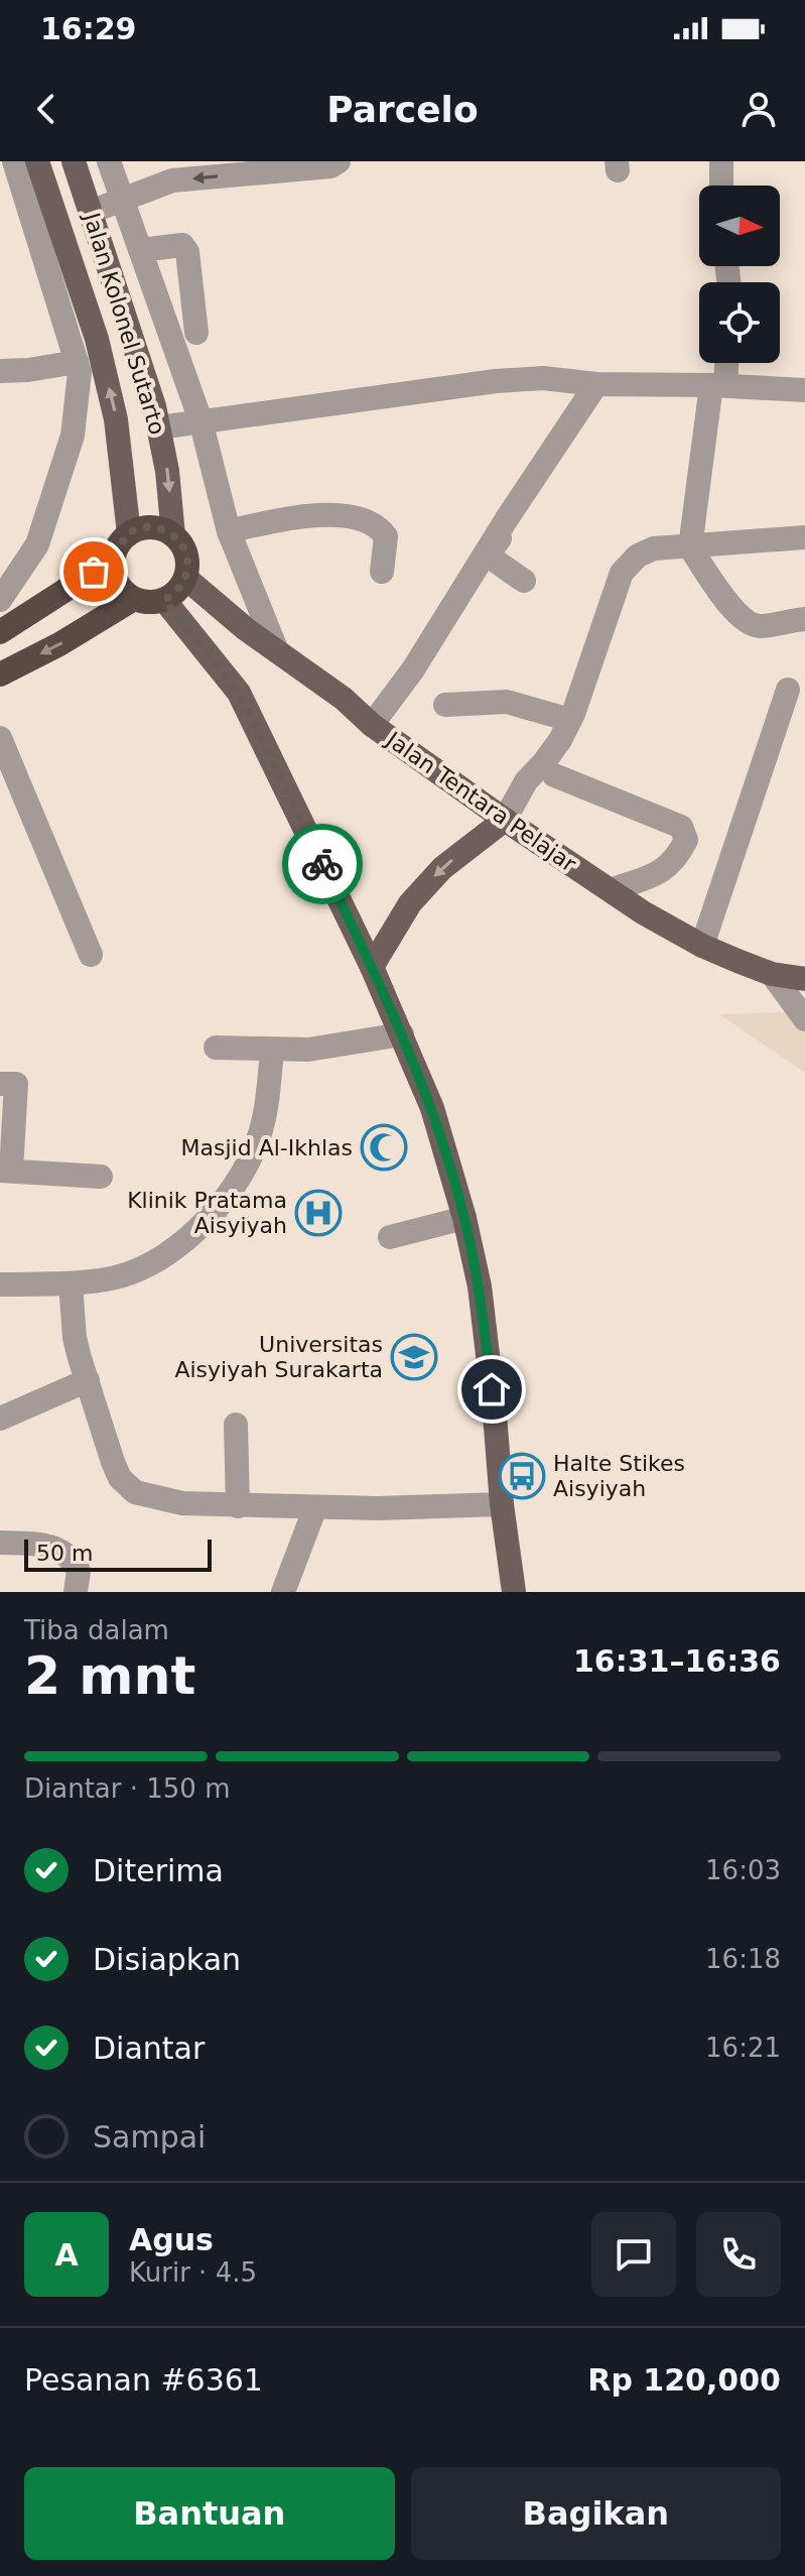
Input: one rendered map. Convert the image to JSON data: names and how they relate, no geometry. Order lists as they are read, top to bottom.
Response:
{
  "streets": {
    "main road": ["Jalan Kolonel Sutarto", "Jalan Tentara Pelajar"]
  },
  "crossings": [
    ["Jalan Kolonel Sutarto", "Jalan Tentara Pelajar"]
  ],
  "places": {
    "mosque": ["Masjid Al-Ikhlas"],
    "hospital": ["Klinik Pratama Aisyiyah"],
    "school or university": ["Universitas Aisyiyah Surakarta"],
    "bus stop": ["Halte Stikes Aisyiyah"]
  },
  "scale_bar": "50 m",
  "north": "right",
  "page": {
    "status": "16:29",
    "header": "Parcelo",
    "scale": "50 m",
    "heading": ["2 mnt", "Tiba dalam", "16:31–16:36"],
    "panel": [
      "Agus",
      "Kurir · 4.5",
      "Pesanan #6361",
      "Rp 120,000"
    ],
    "bar": "Diantar · 150 m",
    "list": [
      ["Diterima", "16:03"],
      ["Disiapkan", "16:18"],
      ["Diantar", "16:21"],
      "Sampai"
    ],
    "round": "A",
    "buttons": ["Bantuan", "Bagikan"]
  }
}
